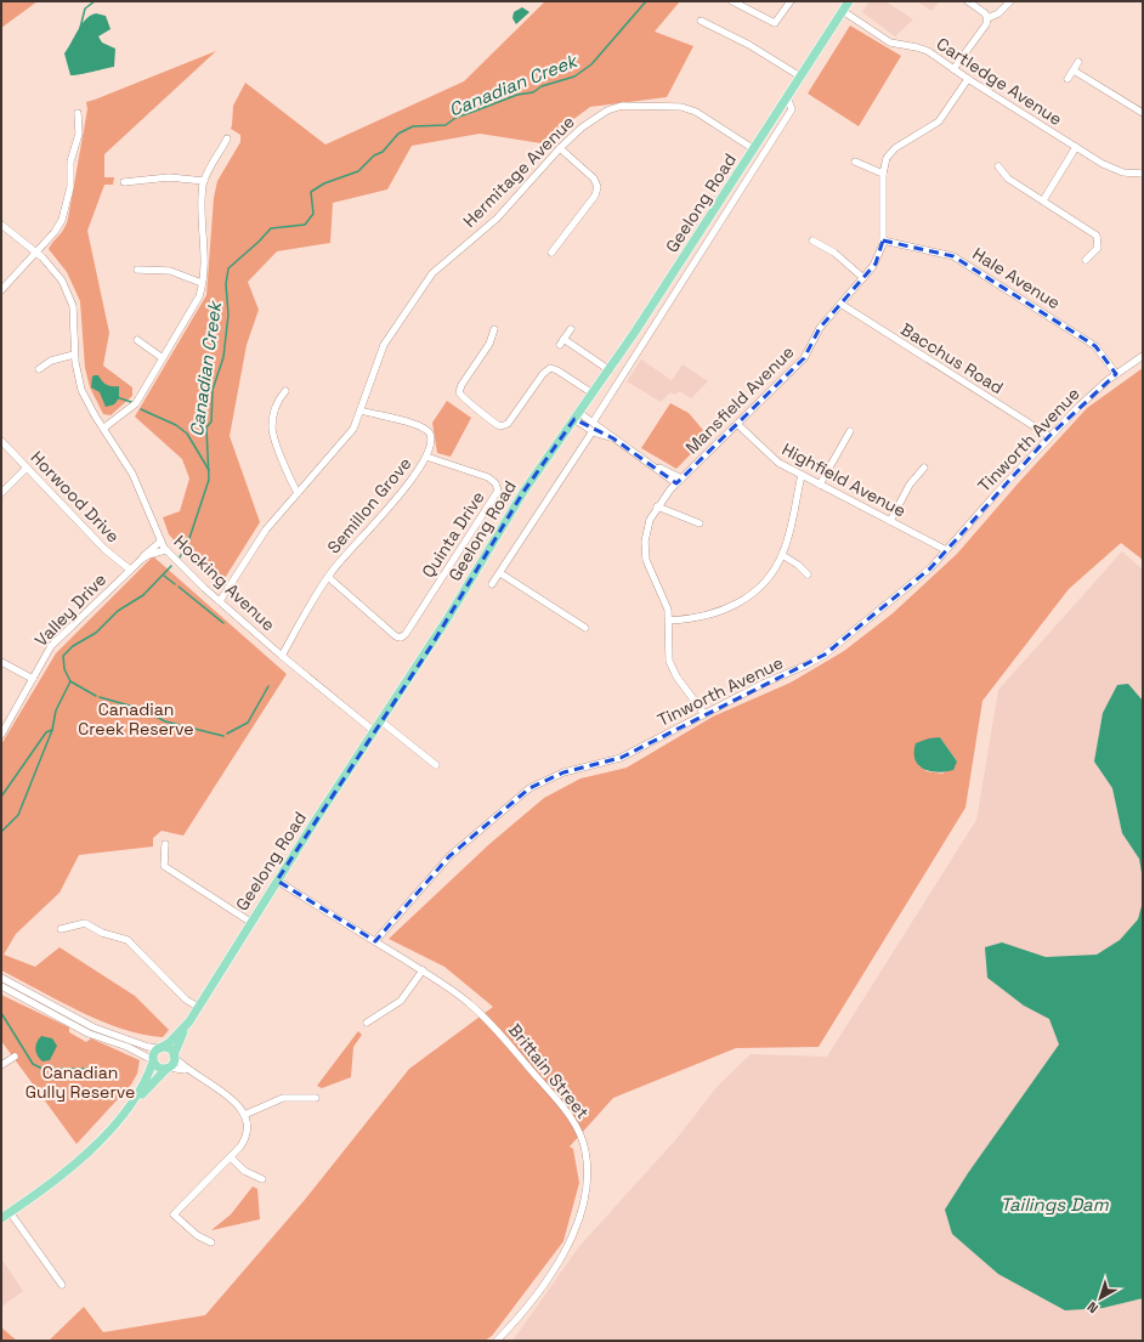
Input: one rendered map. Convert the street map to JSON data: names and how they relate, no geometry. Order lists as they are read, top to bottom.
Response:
{
  "streets": {
    "main road": ["Geelong Road"],
    "street": [
      "Cartledge Avenue",
      "Hermitage Avenue",
      "Hale Avenue",
      "Bacchus Road",
      "Mansfield Avenue",
      "Tinworth Avenue",
      "Highfield Avenue",
      "Horwood Drive",
      "Semillon Grove",
      "Quinta Drive",
      "Hocking Avenue",
      "Valley Drive",
      "Brittain Street"
    ]
  },
  "crossings": [
    ["Cartledge Avenue", "Geelong Road"],
    ["Cartledge Avenue", "Mansfield Avenue"],
    ["Hermitage Avenue", "Geelong Road"],
    ["Hermitage Avenue", "Semillon Grove"],
    ["Hermitage Avenue", "Hocking Avenue"],
    ["Geelong Road", "Hocking Avenue"],
    ["Hale Avenue", "Mansfield Avenue"],
    ["Hale Avenue", "Tinworth Avenue"],
    ["Bacchus Road", "Mansfield Avenue"],
    ["Bacchus Road", "Tinworth Avenue"],
    ["Mansfield Avenue", "Tinworth Avenue"],
    ["Mansfield Avenue", "Highfield Avenue"],
    ["Tinworth Avenue", "Highfield Avenue"],
    ["Tinworth Avenue", "Brittain Street"],
    ["Horwood Drive", "Valley Drive"],
    ["Semillon Grove", "Quinta Drive"],
    ["Semillon Grove", "Hocking Avenue"],
    ["Hocking Avenue", "Valley Drive"]
  ],
  "water": ["Canadian Creek", "Tailings Dam"],
  "parks": ["Canadian Creek Reserve", "Canadian Gully Reserve"],
  "north": "bottom left"
}
